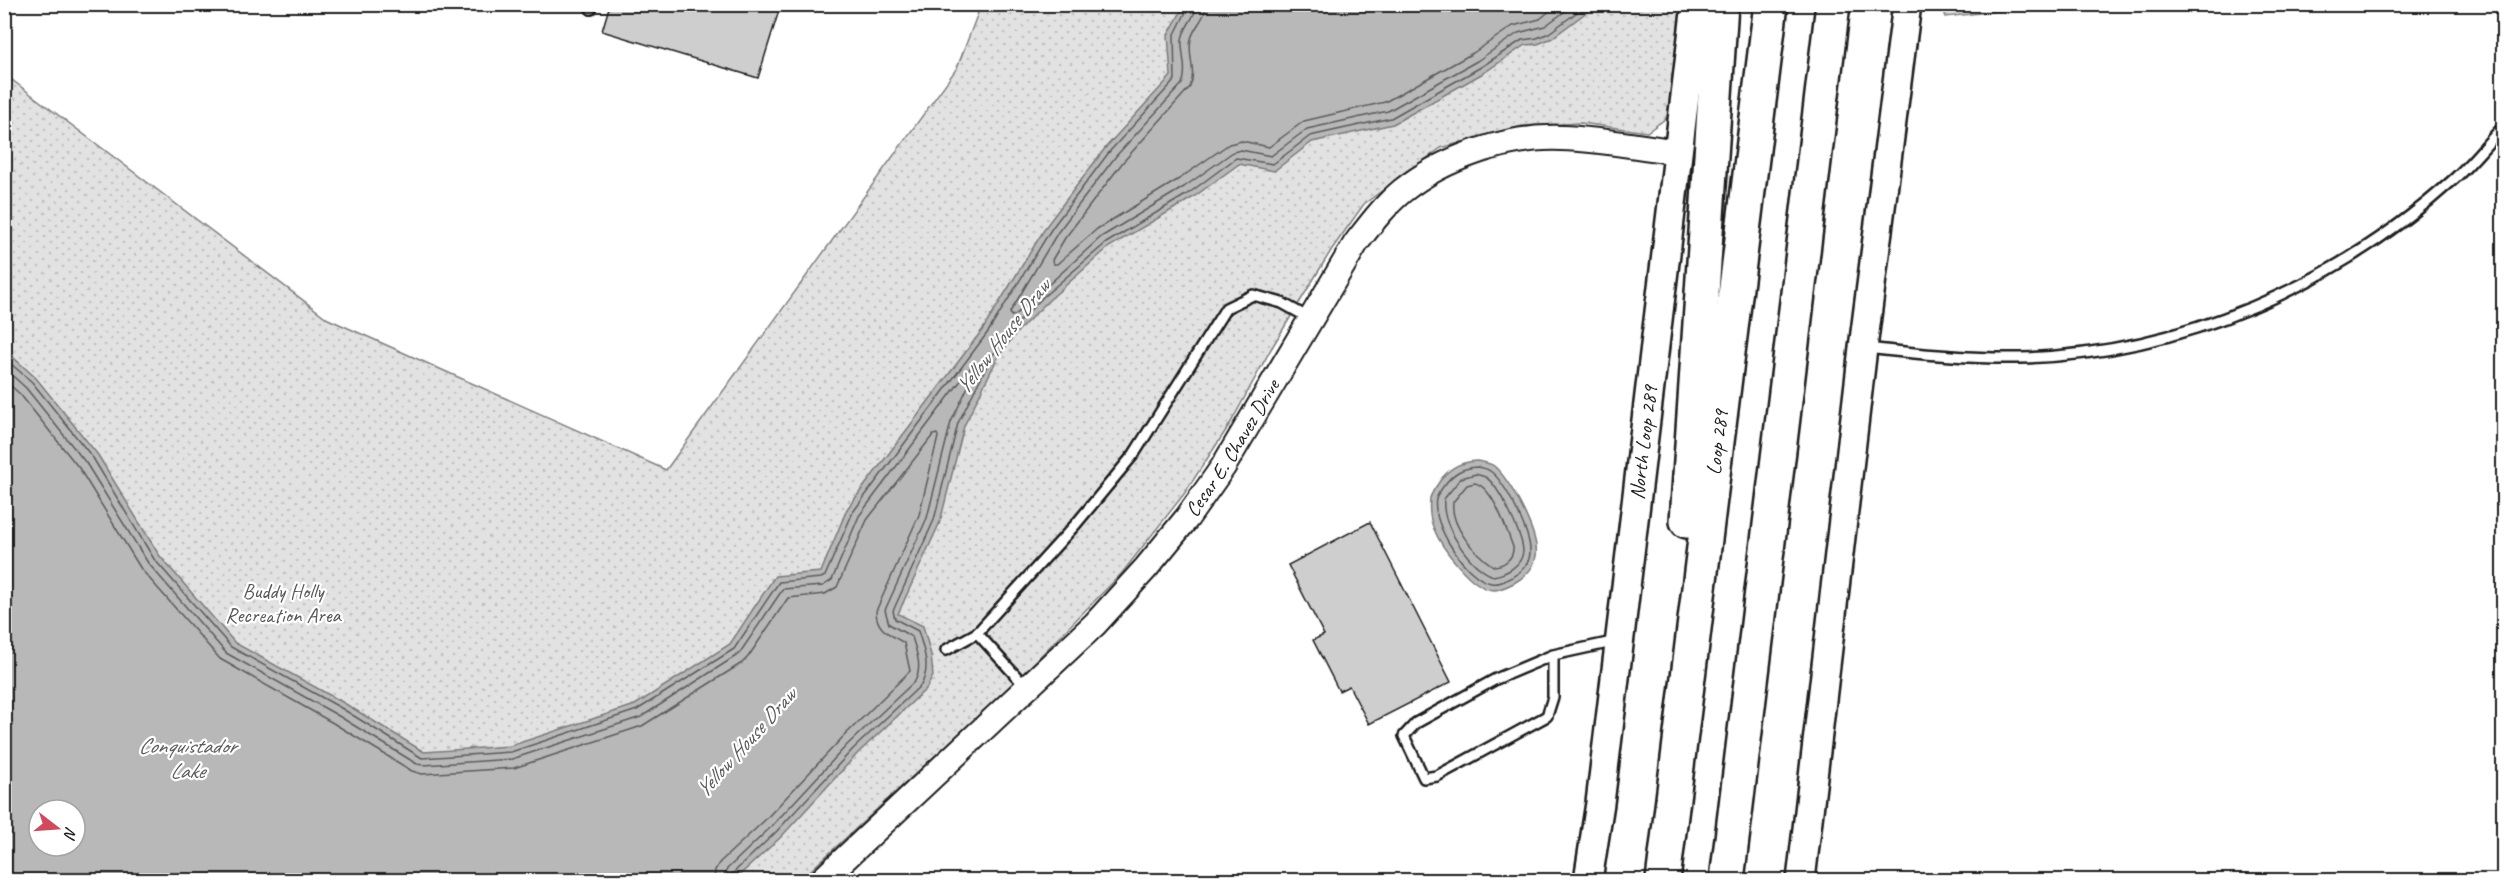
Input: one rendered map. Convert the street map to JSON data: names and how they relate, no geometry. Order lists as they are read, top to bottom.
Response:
{
  "streets": {
    "highway": ["Loop 289"],
    "main road": ["North Loop 289"],
    "street": ["Cesar E. Chavez Drive"]
  },
  "crossings": [
    ["North Loop 289", "Cesar E. Chavez Drive"]
  ],
  "water": ["Yellow House Draw", "Conquistador Lake"],
  "parks": ["Buddy Holly Recreation Area"],
  "north": "right"
}
